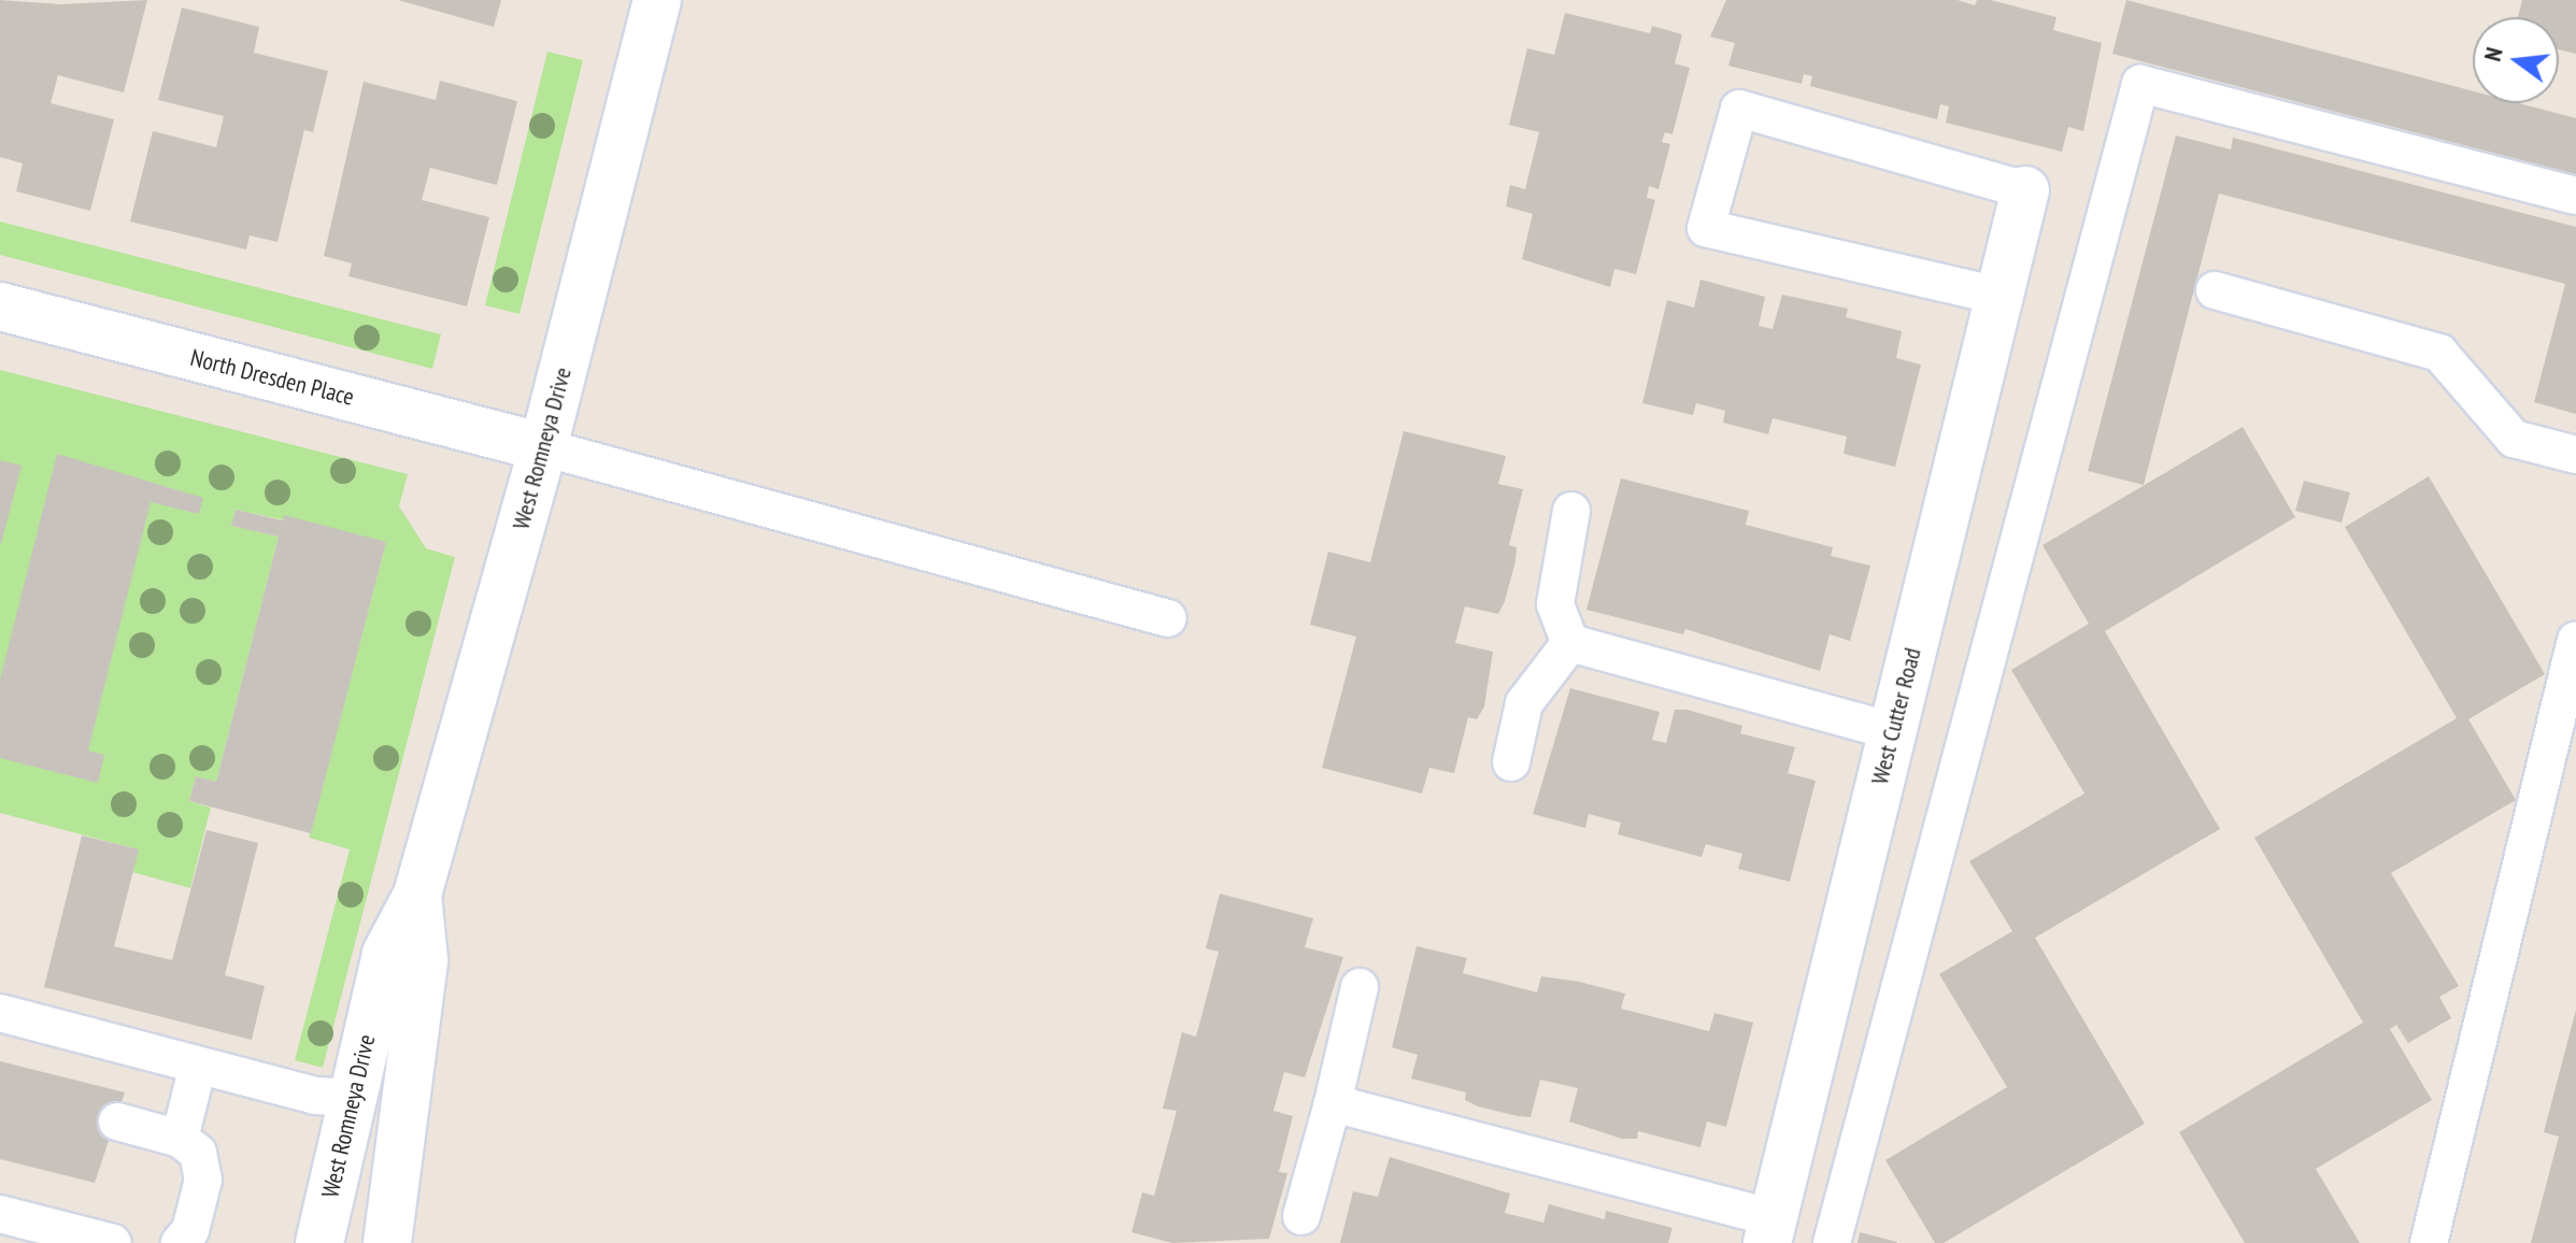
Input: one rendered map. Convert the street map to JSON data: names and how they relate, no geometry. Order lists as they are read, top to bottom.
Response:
{
  "streets": {
    "street": ["North Dresden Place", "West Romneya Drive", "West Cutter Road"]
  },
  "crossings": [
    ["North Dresden Place", "West Romneya Drive"]
  ],
  "north": "left"
}
